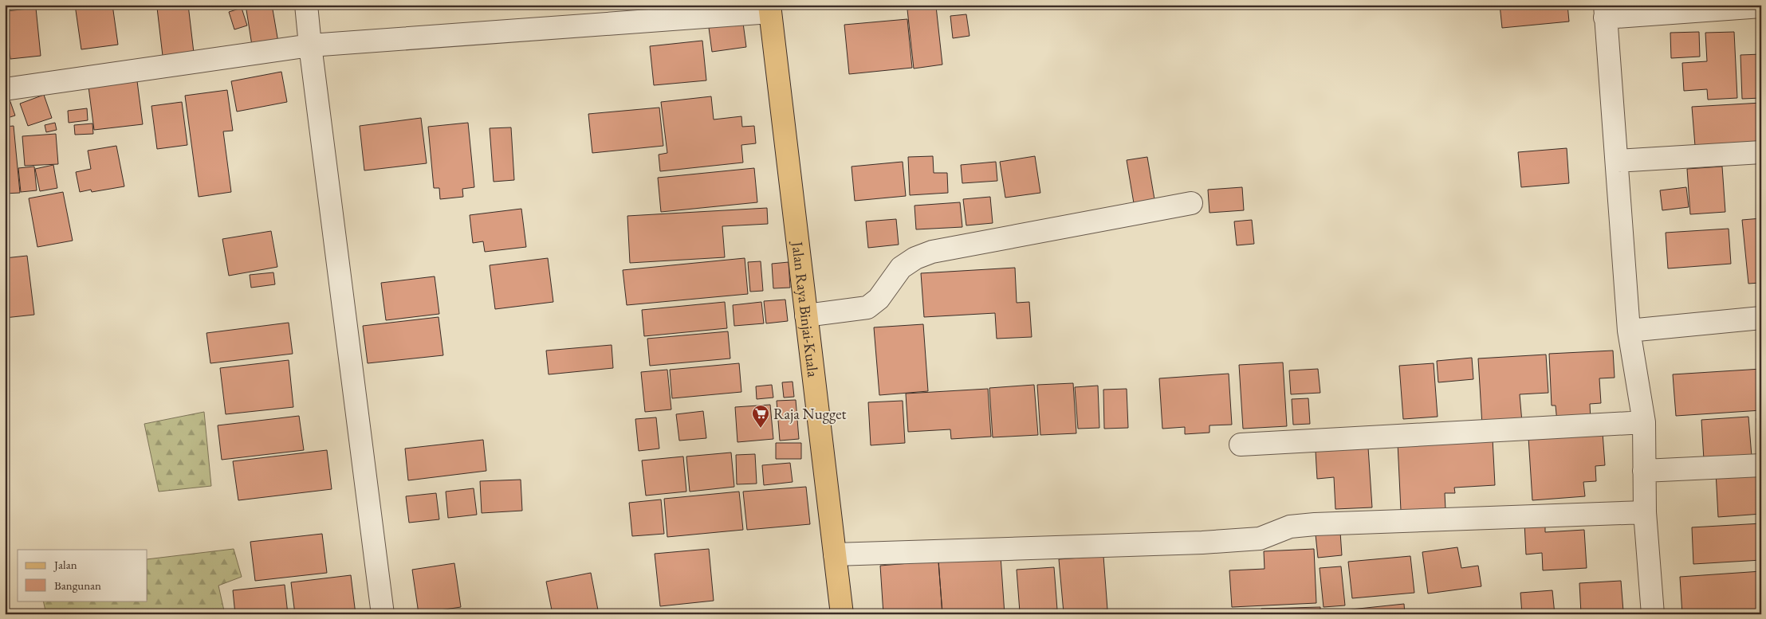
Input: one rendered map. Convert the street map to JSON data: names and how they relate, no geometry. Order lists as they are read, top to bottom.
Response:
{
  "streets": {
    "main road": ["Jalan Raya Binjai-Kuala"]
  },
  "places": {
    "supermarket": ["Raja Nugget"]
  },
  "legend": ["Jalan", "Bangunan"]
}
